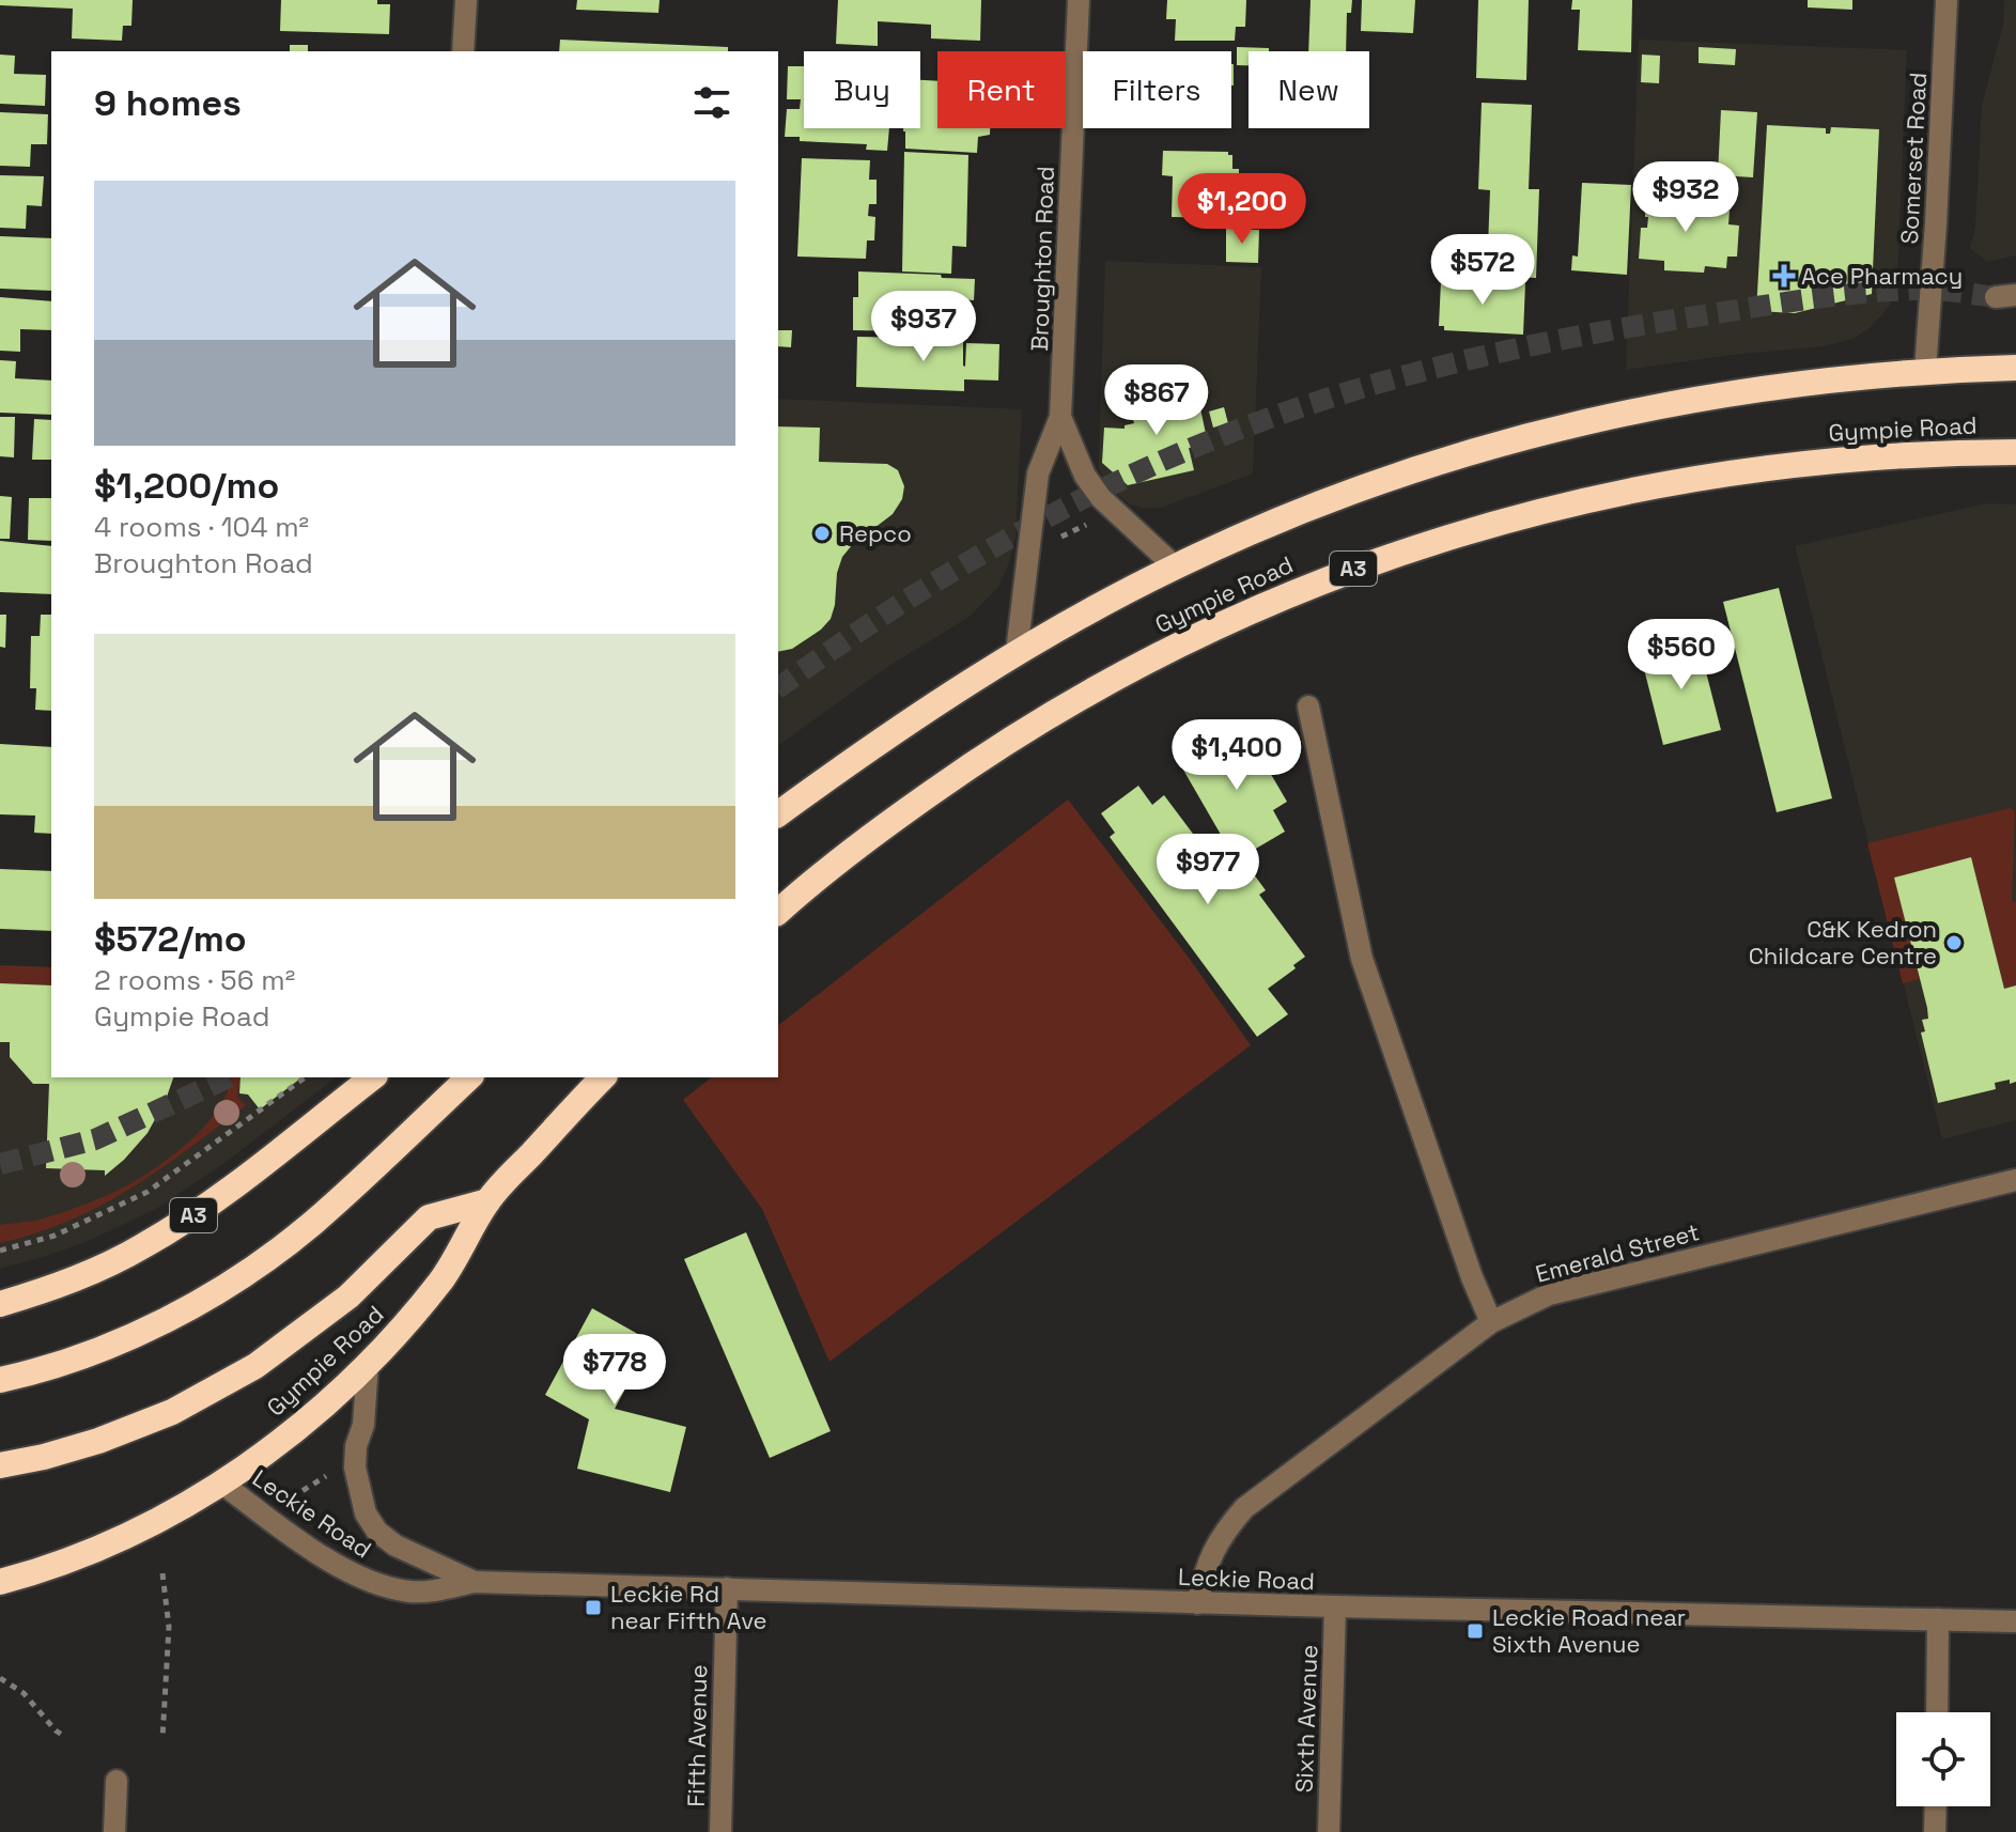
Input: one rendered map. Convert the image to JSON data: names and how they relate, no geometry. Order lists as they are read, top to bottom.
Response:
{
  "streets": {
    "highway": ["Gympie Road", "A3"],
    "street": [
      "Somerset Road",
      "Broughton Road",
      "Emerald Street",
      "Leckie Road",
      "Sixth Avenue",
      "Fifth Avenue"
    ]
  },
  "crossings": [
    ["Somerset Road", "Gympie Road"],
    ["Broughton Road", "Gympie Road"],
    ["Gympie Road", "Leckie Road"],
    ["Emerald Street", "Leckie Road"],
    ["Leckie Road", "Sixth Avenue"],
    ["Leckie Road", "Fifth Avenue"]
  ],
  "places": {
    "health": ["Ace Pharmacy"],
    "other": ["Repco", "C&K Kedron Childcare Centre"],
    "transit": ["Leckie Rd near Fifth Ave", "Leckie Road near Sixth Avenue"]
  },
  "page": {
    "chip": [
      "Buy",
      "Rent",
      "Filters",
      "New"
    ],
    "heading": "9 homes",
    "list": [
      {
        "name": "$1,200/mo",
        "note": "4 rooms · 104 m² · Broughton Road"
      },
      {
        "name": "$572/mo",
        "note": "2 rooms · 56 m² · Gympie Road"
      }
    ],
    "price": [
      "$932",
      "$1,200",
      "$572",
      "$937",
      "$867",
      "$560",
      "$1,400",
      "$977",
      "$778"
    ]
  }
}
